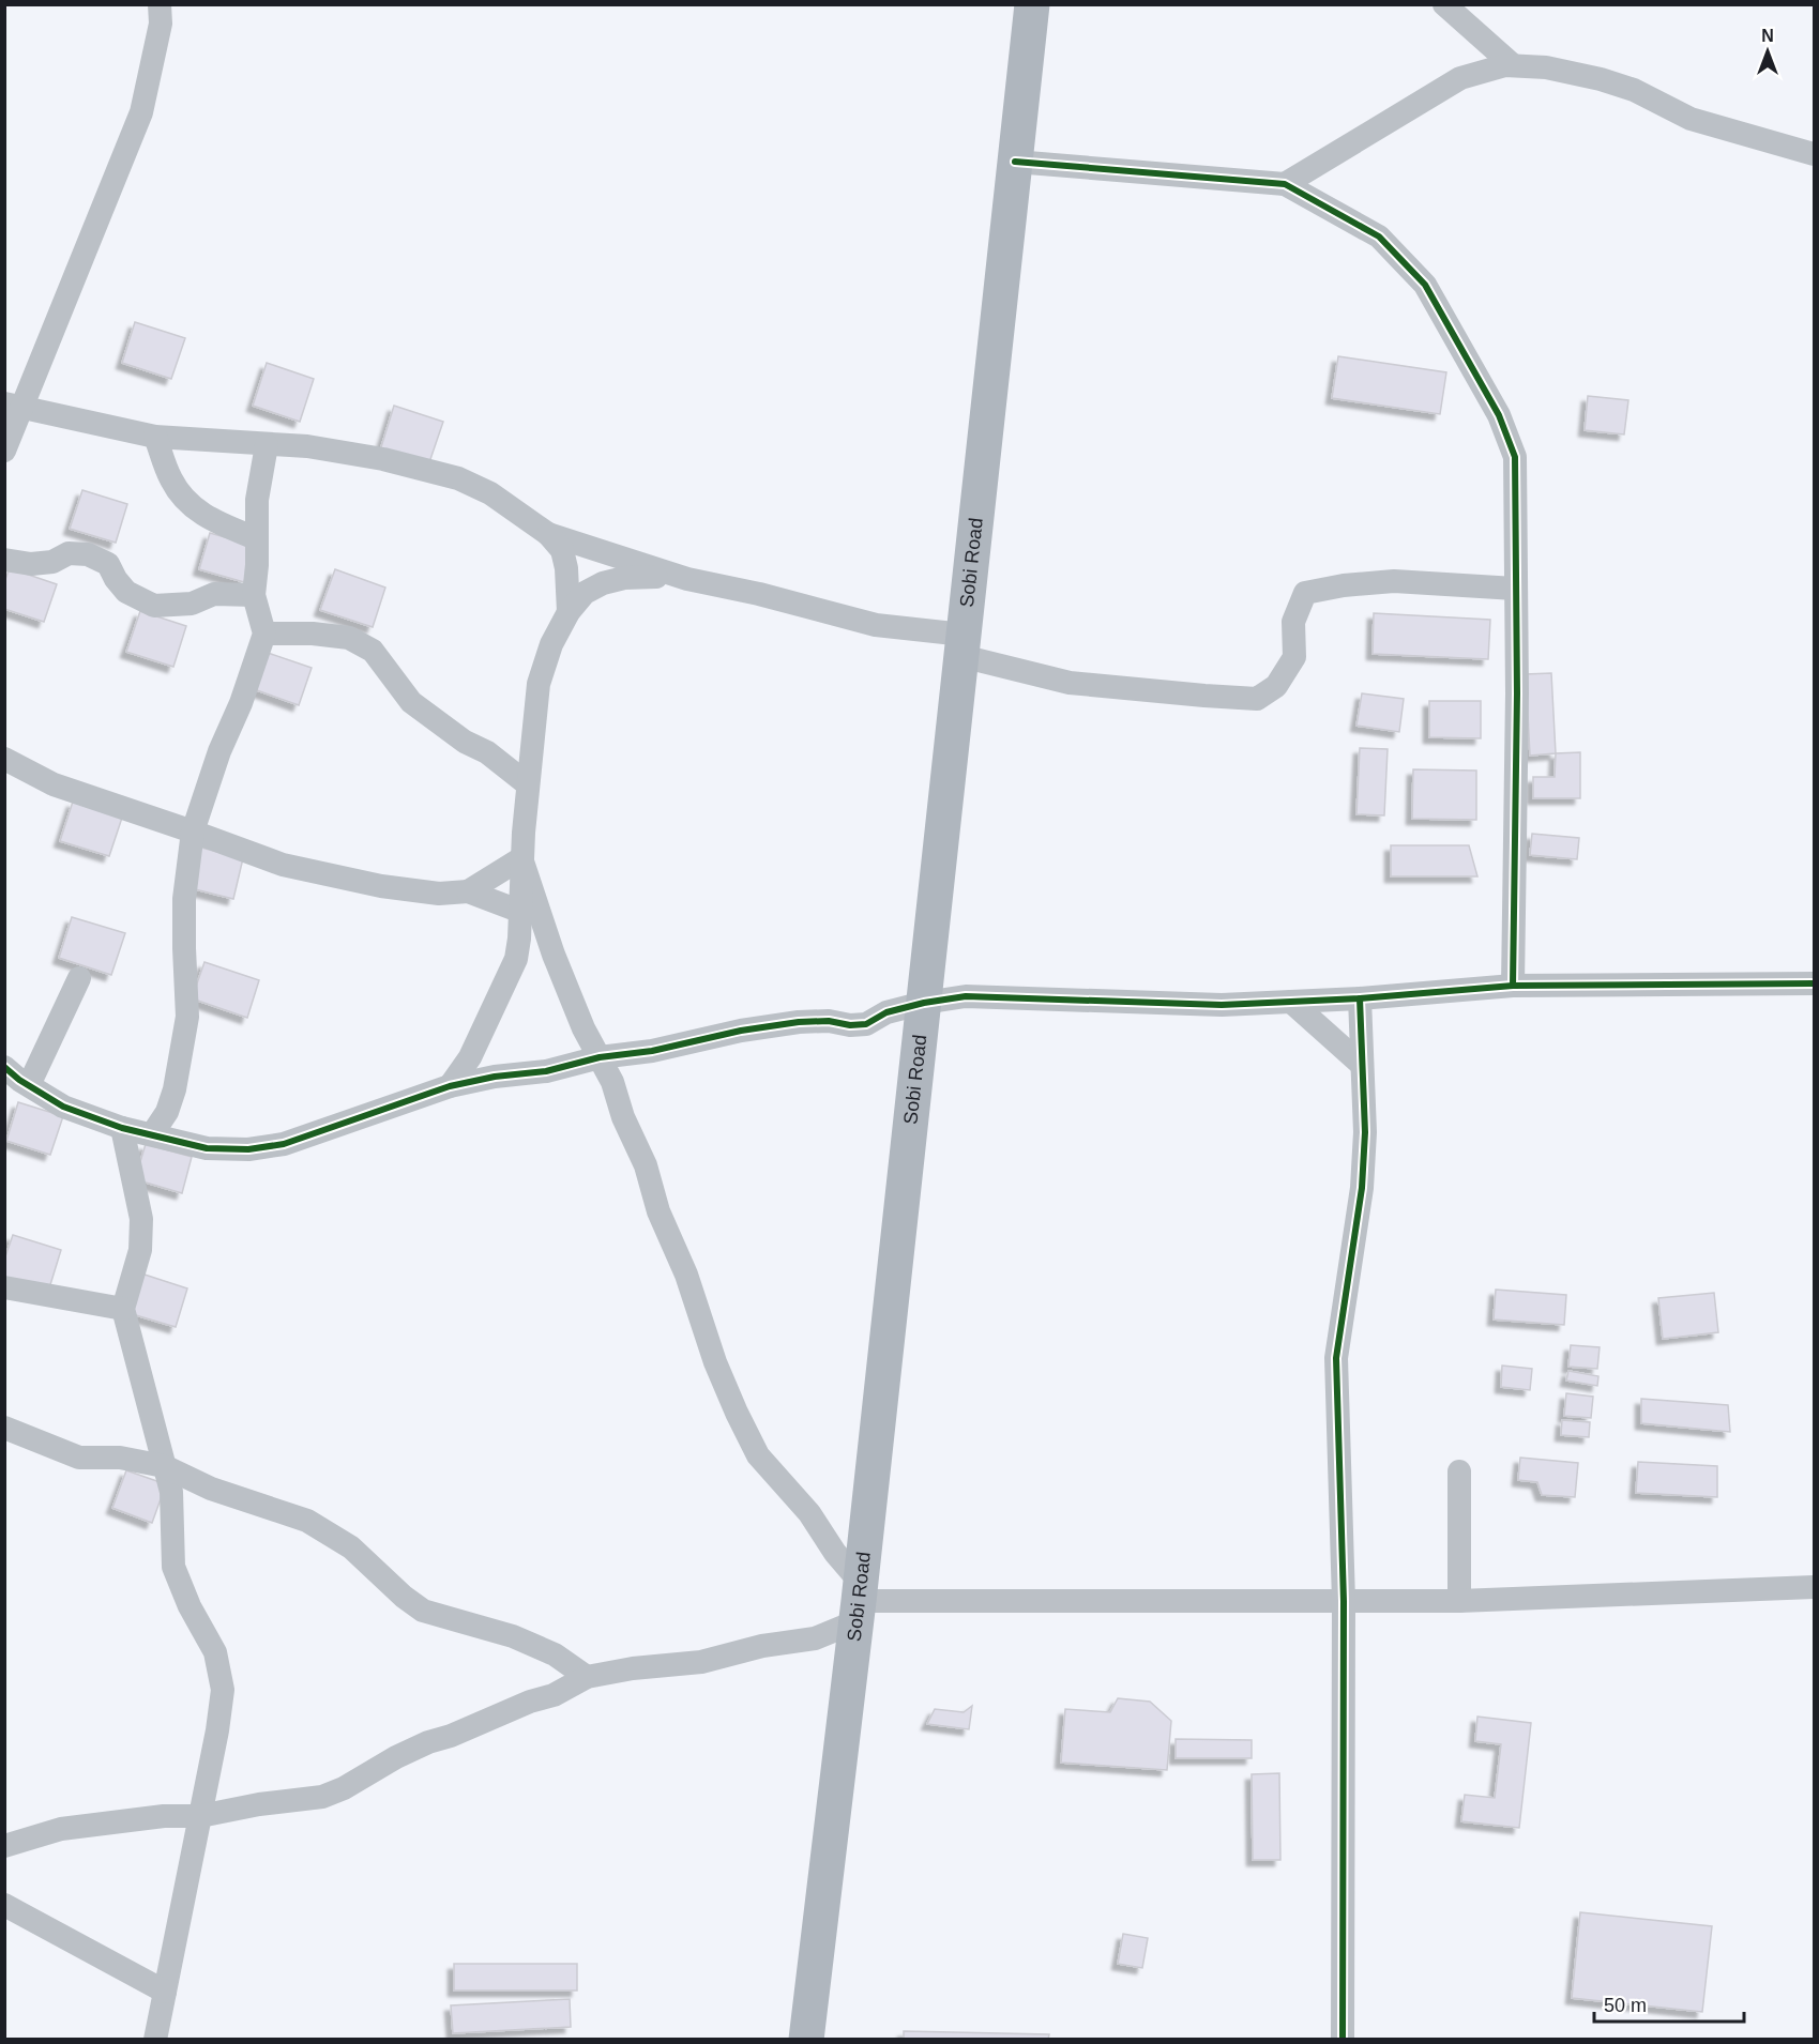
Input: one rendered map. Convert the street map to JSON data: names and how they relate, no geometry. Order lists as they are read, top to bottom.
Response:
{
  "streets": {
    "highway": ["Sobi Road"]
  },
  "scale_bar": "50 m",
  "north": "top"
}
